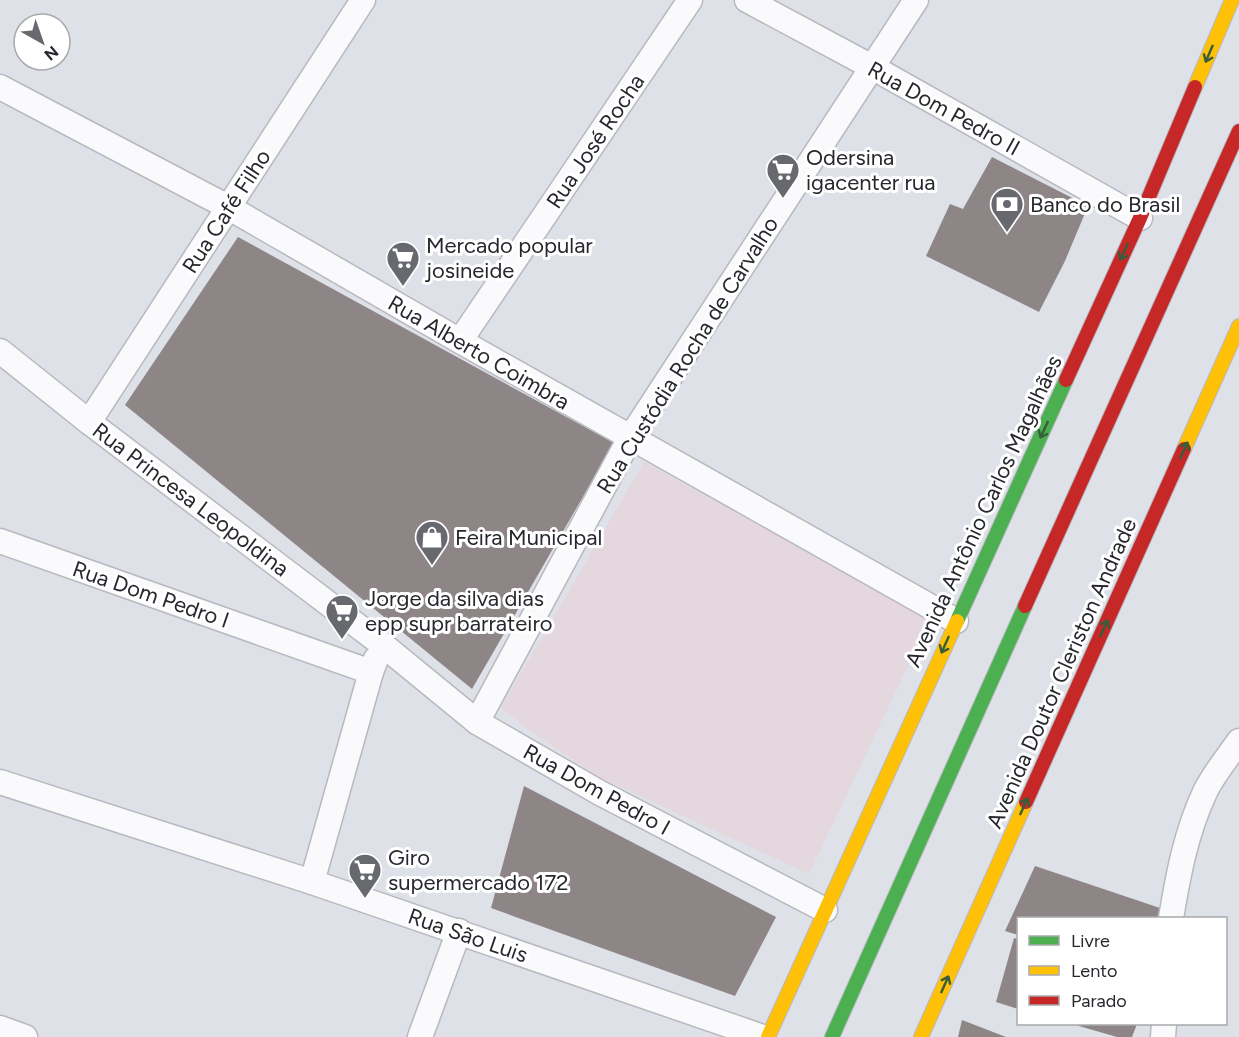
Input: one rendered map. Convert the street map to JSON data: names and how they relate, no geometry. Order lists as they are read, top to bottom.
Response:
{
  "streets": {
    "main road": ["Avenida Antônio Carlos Magalhães", "Avenida Doutor Cleriston Andrade"],
    "street": [
      "Rua Dom Pedro II",
      "Rua José Rocha",
      "Rua Café Filho",
      "Rua Alberto Coimbra",
      "Rua Custódia Rocha de Carvalho",
      "Rua Princesa Leopoldina",
      "Rua Dom Pedro I",
      "Rua São Luis"
    ]
  },
  "crossings": [
    ["Rua Dom Pedro II", "Rua Custódia Rocha de Carvalho"],
    ["Rua Dom Pedro II", "Avenida Antônio Carlos Magalhães"],
    ["Rua José Rocha", "Rua Alberto Coimbra"],
    ["Rua Café Filho", "Rua Alberto Coimbra"],
    ["Rua Café Filho", "Rua Princesa Leopoldina"],
    ["Rua Alberto Coimbra", "Rua Custódia Rocha de Carvalho"],
    ["Rua Alberto Coimbra", "Avenida Antônio Carlos Magalhães"],
    ["Rua Custódia Rocha de Carvalho", "Rua Dom Pedro I"],
    ["Rua Princesa Leopoldina", "Rua Dom Pedro I"],
    ["Avenida Antônio Carlos Magalhães", "Rua Dom Pedro I"],
    ["Avenida Antônio Carlos Magalhães", "Rua São Luis"]
  ],
  "places": {
    "supermarket": [
      "Odersina igacenter rua",
      "Mercado popular josineide",
      "Jorge da silva dias epp supr barrateiro",
      "Giro supermercado 172"
    ],
    "bank": ["Banco do Brasil"],
    "shop": ["Feira Municipal"]
  },
  "legend": ["Livre", "Lento", "Parado"],
  "north": "bottom right"
}
